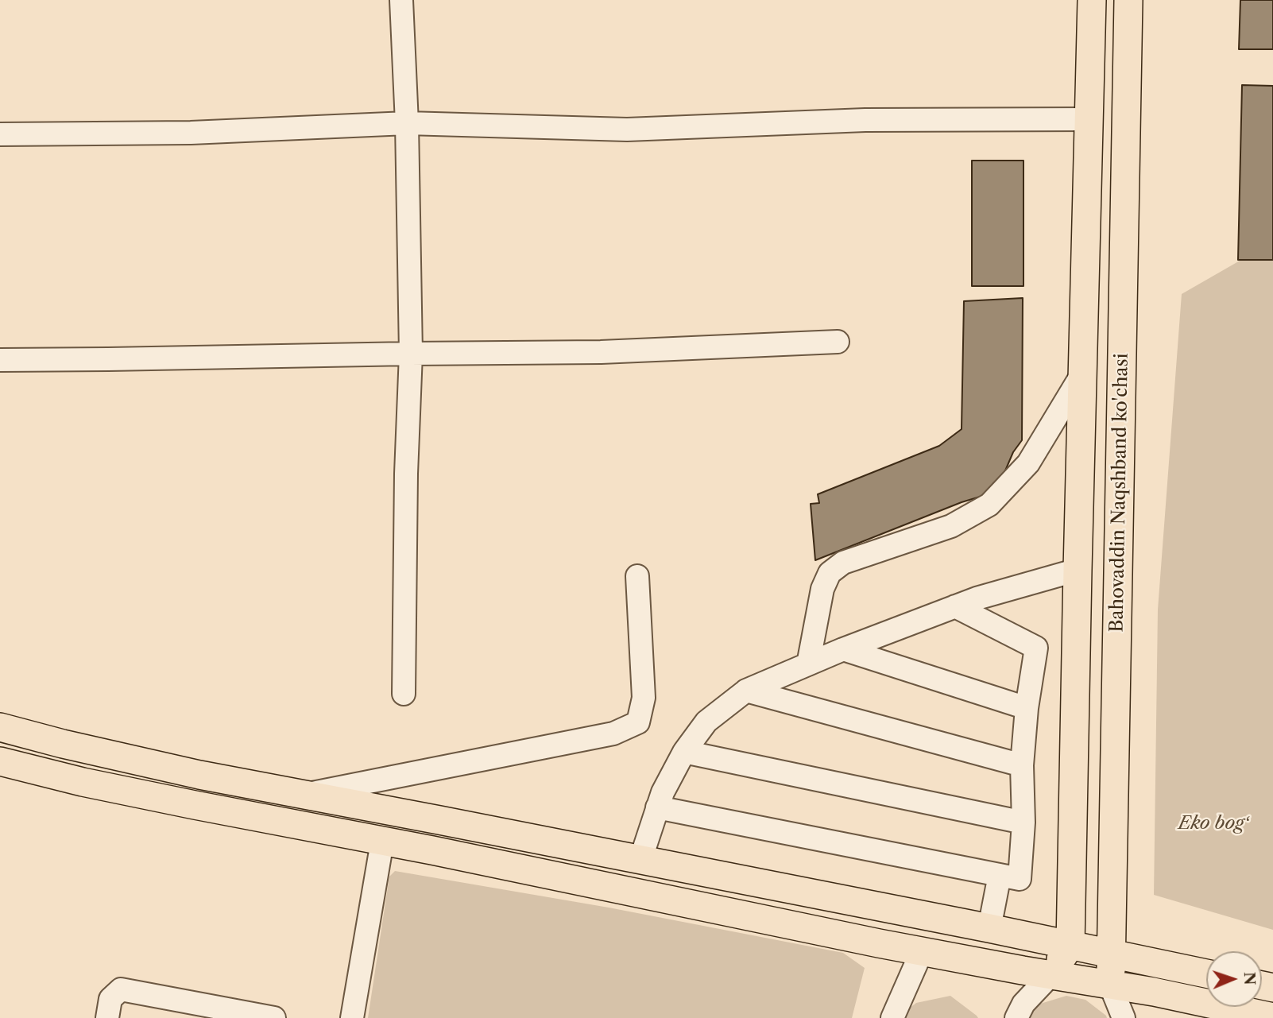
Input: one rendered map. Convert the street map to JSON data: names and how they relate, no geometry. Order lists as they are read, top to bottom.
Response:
{
  "streets": {
    "main road": ["Bahovaddin Naqshband ko'chasi"]
  },
  "parks": ["Eko bogʻ"],
  "north": "right"
}
